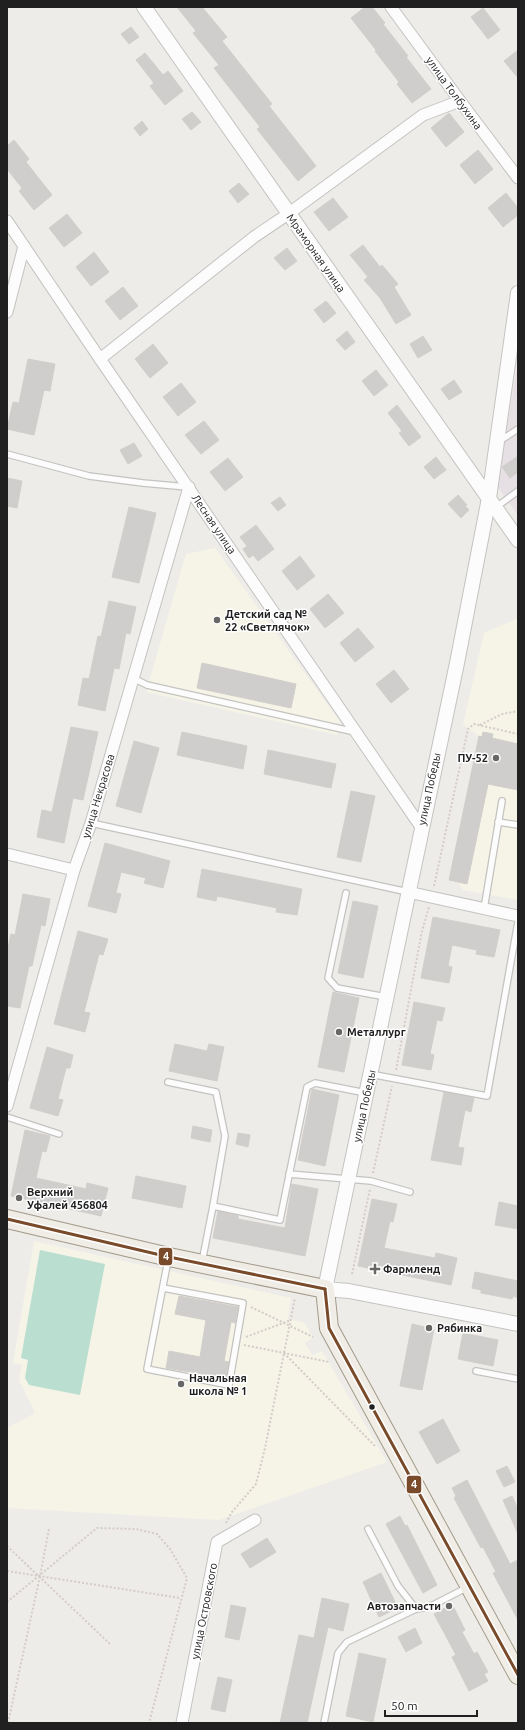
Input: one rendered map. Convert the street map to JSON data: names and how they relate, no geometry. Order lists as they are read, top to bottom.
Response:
{
  "streets": {
    "main road": ["улица Победы"],
    "street": [
      "улица Толбухина",
      "Мраморная улица",
      "Лесная улица",
      "улица Некрасова",
      "улица Островского"
    ]
  },
  "crossings": [
    ["Мраморная улица", "улица Победы"],
    ["Лесная улица", "улица Победы"],
    ["Лесная улица", "улица Некрасова"]
  ],
  "places": {
    "other": [
      "Детский сад № 22 «Светлячок»",
      "ПУ-52",
      "Металлург",
      "Верхний Уфалей 456804",
      "Рябинка",
      "Начальная школа № 1",
      "Автозапчасти"
    ],
    "health": ["Фармленд"]
  },
  "lines": ["transit line 4"],
  "scale_bar": "50 m"
}
